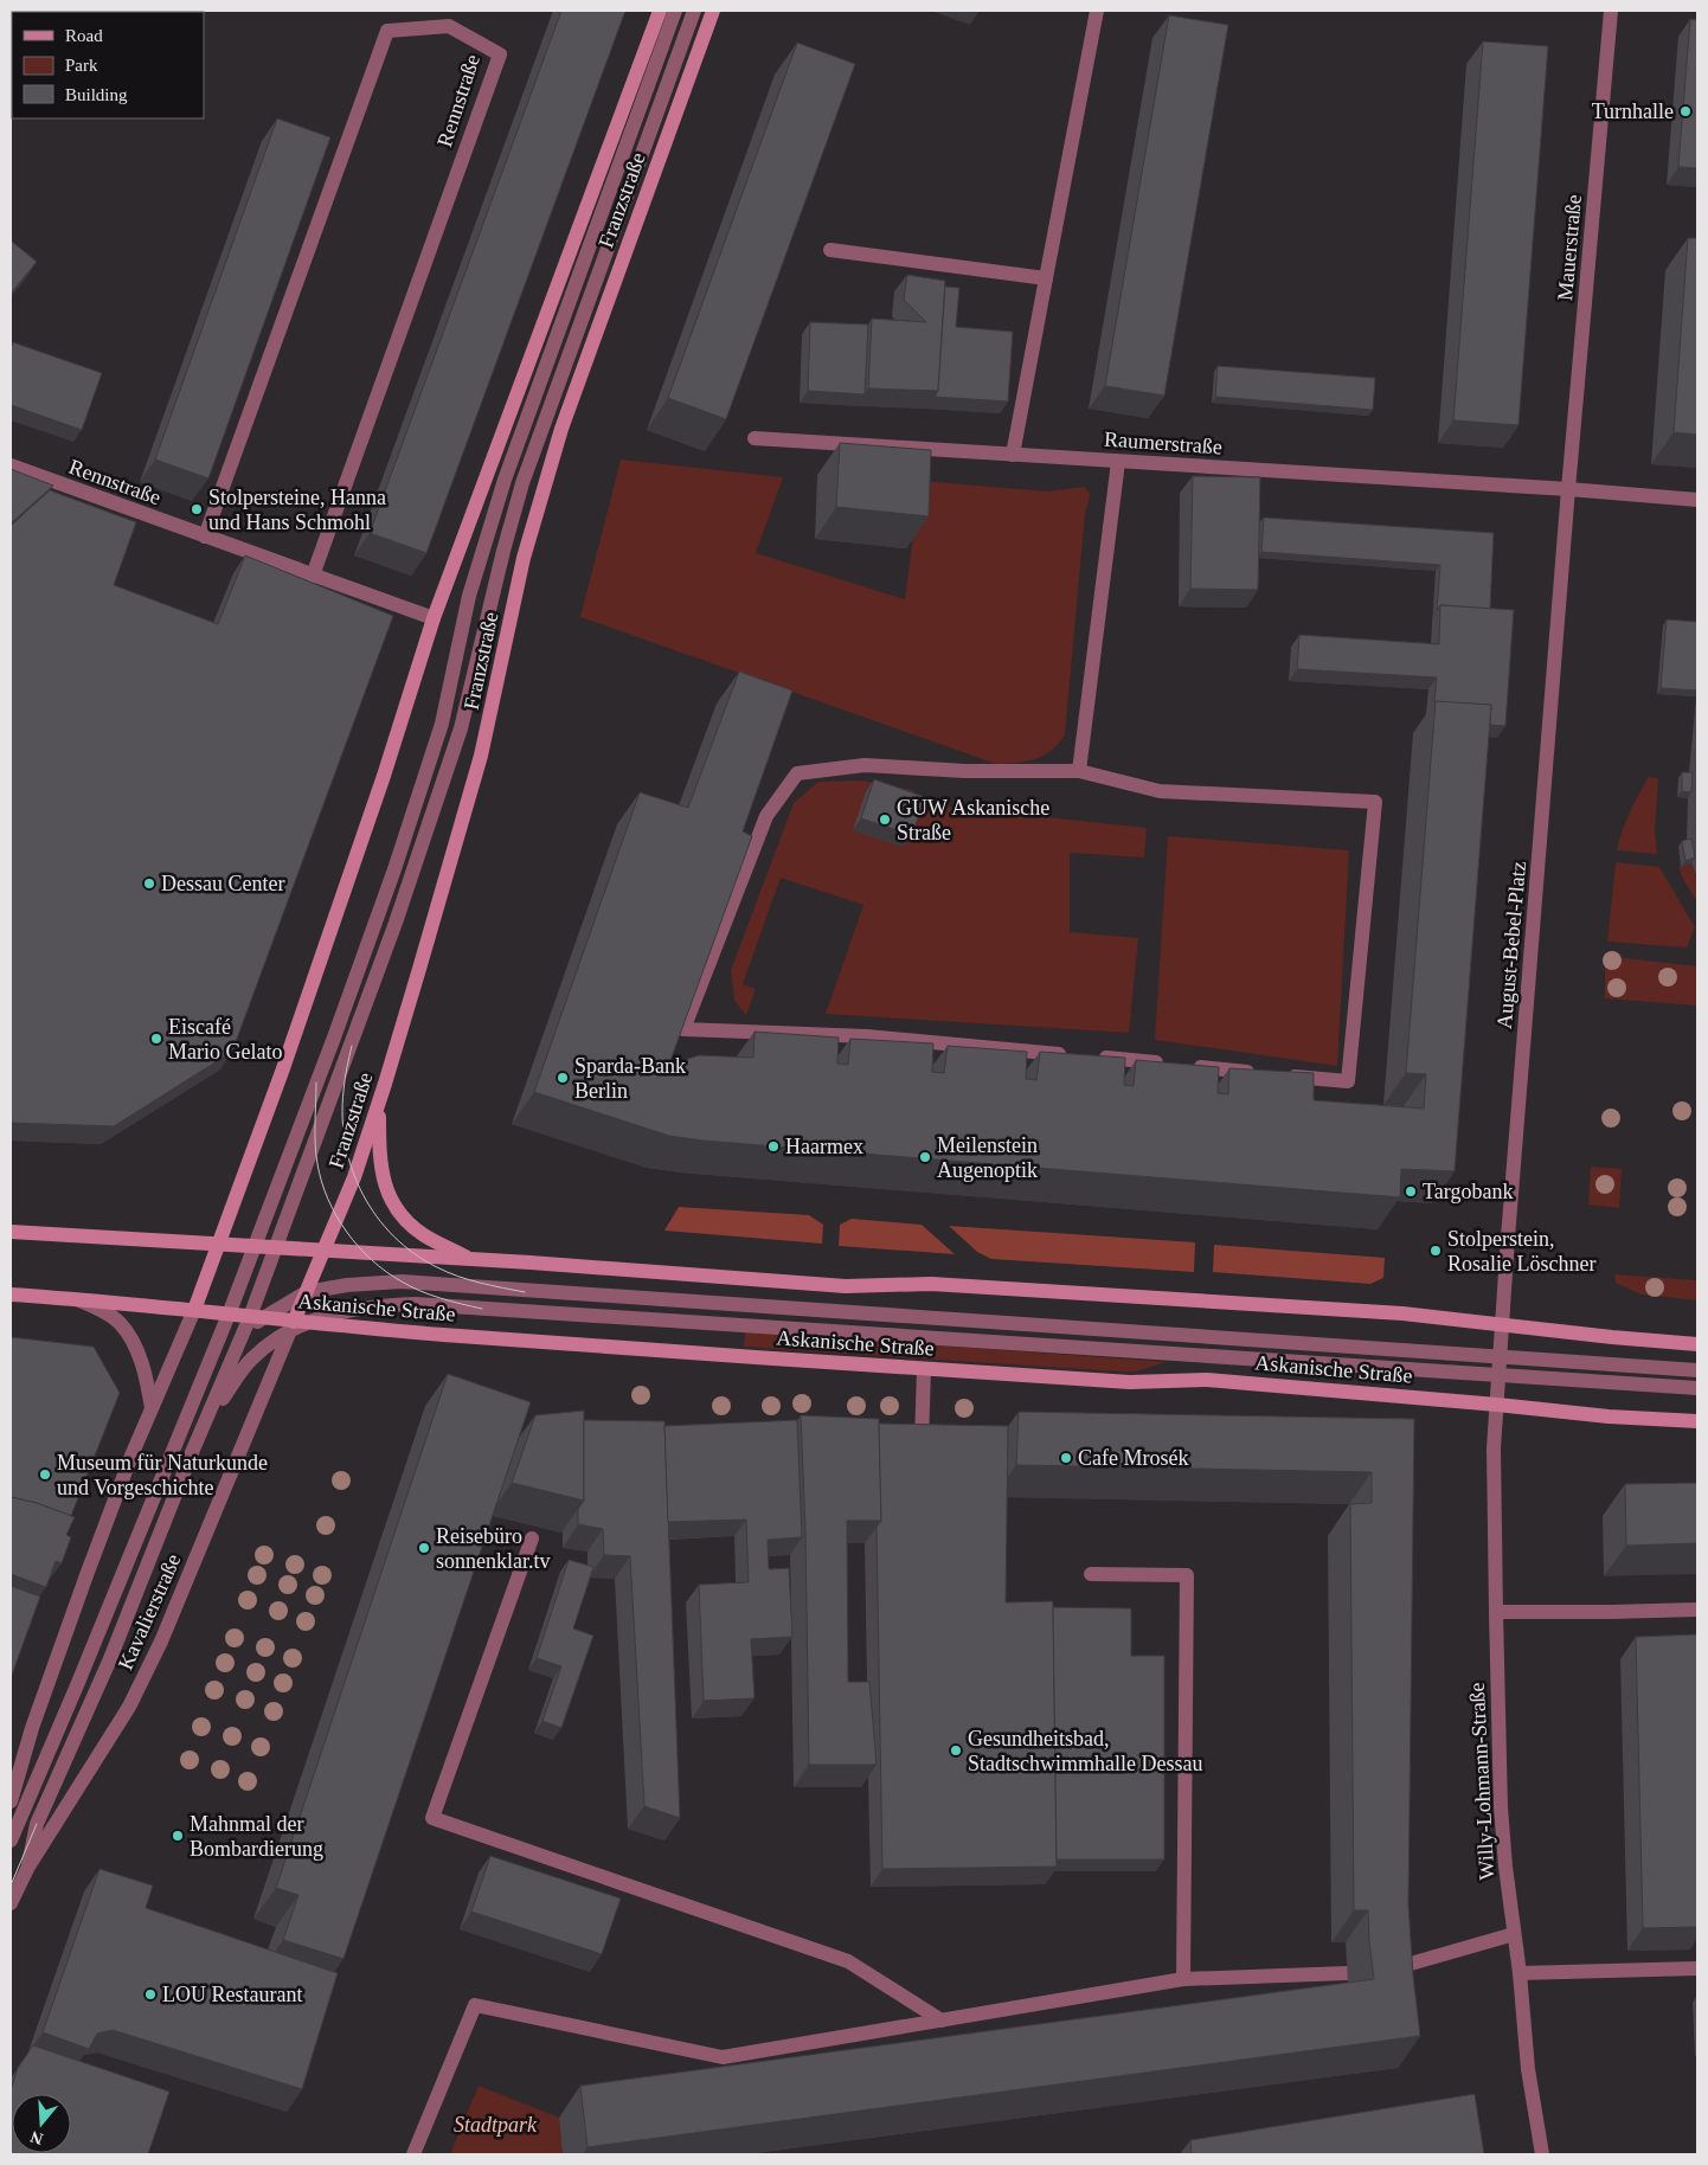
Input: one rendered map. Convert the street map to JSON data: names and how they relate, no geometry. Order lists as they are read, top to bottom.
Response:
{
  "streets": {
    "main road": ["Franzstraße", "Askanische Straße"],
    "street": [
      "Rennstraße",
      "Mauerstraße",
      "Raumerstraße",
      "August-Bebel-Platz",
      "Kavalierstraße",
      "Willy-Lohmann-Straße"
    ]
  },
  "crossings": [
    ["Rennstraße", "Franzstraße"],
    ["Franzstraße", "Askanische Straße"],
    ["Franzstraße", "Kavalierstraße"],
    ["Mauerstraße", "Raumerstraße"],
    ["Mauerstraße", "August-Bebel-Platz"],
    ["Raumerstraße", "August-Bebel-Platz"],
    ["August-Bebel-Platz", "Askanische Straße"],
    ["August-Bebel-Platz", "Willy-Lohmann-Straße"],
    ["Askanische Straße", "Kavalierstraße"],
    ["Askanische Straße", "Willy-Lohmann-Straße"]
  ],
  "parks": ["Stadtpark"],
  "places": [
    "Turnhalle",
    "Stolpersteine, Hanna und Hans Schmohl",
    "GUW Askanische Straße",
    "Dessau Center",
    "Eiscafé Mario Gelato",
    "Sparda-Bank Berlin",
    "Haarmex",
    "Meilenstein Augenoptik",
    "Targobank",
    "Stolperstein, Rosalie Löschner",
    "Cafe Mrosék",
    "Museum für Naturkunde und Vorgeschichte",
    "Reisebüro sonnenklar.tv",
    "Gesundheitsbad, Stadtschwimmhalle Dessau",
    "Mahnmal der Bombardierung",
    "LOU Restaurant"
  ],
  "legend": ["Road", "Park", "Building"],
  "north": "bottom"
}
